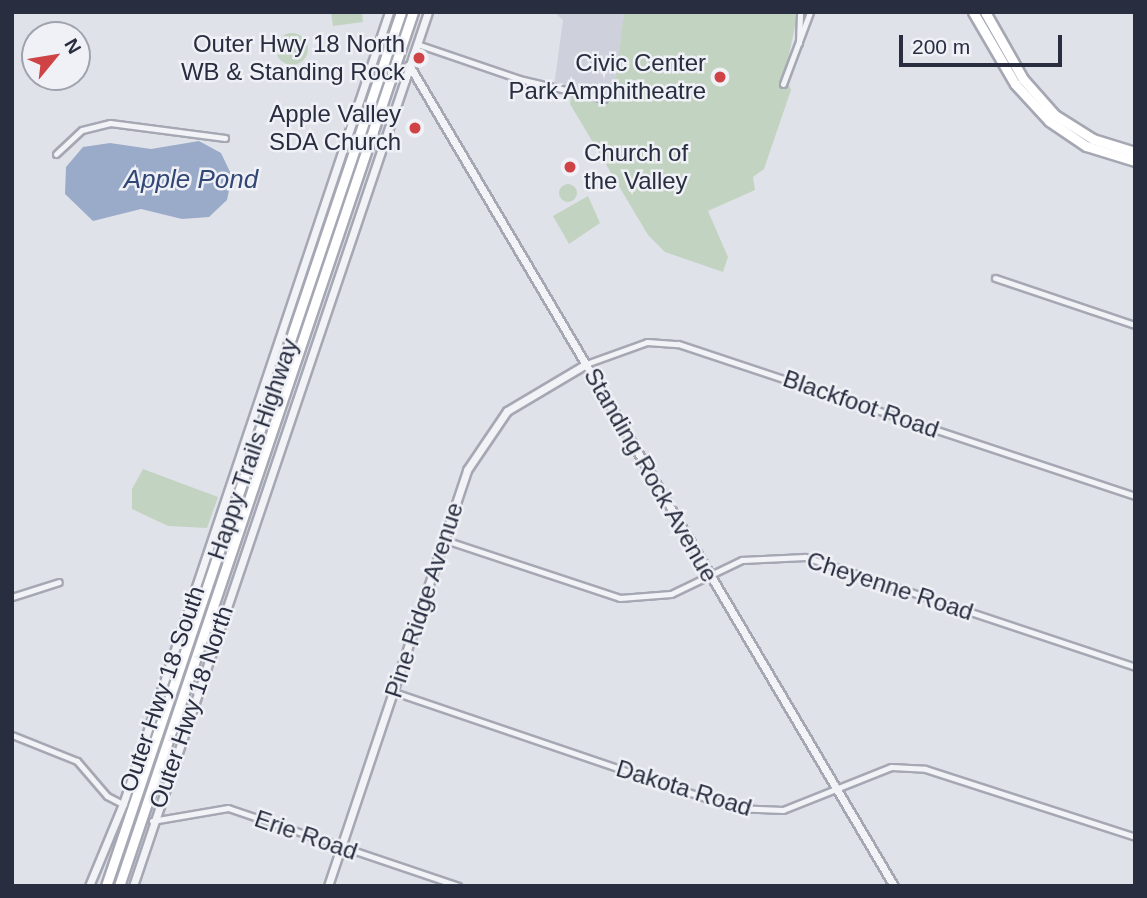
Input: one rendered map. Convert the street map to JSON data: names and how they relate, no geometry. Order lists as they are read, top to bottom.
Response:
{
  "streets": {
    "main road": ["Happy Trails Highway"],
    "street": [
      "Blackfoot Road",
      "Standing Rock Avenue",
      "Cheyenne Road",
      "Pine Ridge Avenue",
      "Outer Hwy 18 South",
      "Outer Hwy 18 North",
      "Dakota Road",
      "Erie Road"
    ]
  },
  "crossings": [
    ["Blackfoot Road", "Standing Rock Avenue"],
    ["Blackfoot Road", "Pine Ridge Avenue"],
    ["Standing Rock Avenue", "Cheyenne Road"],
    ["Standing Rock Avenue", "Pine Ridge Avenue"],
    ["Standing Rock Avenue", "Outer Hwy 18 North"],
    ["Standing Rock Avenue", "Dakota Road"],
    ["Cheyenne Road", "Pine Ridge Avenue"],
    ["Pine Ridge Avenue", "Dakota Road"],
    ["Pine Ridge Avenue", "Erie Road"],
    ["Outer Hwy 18 North", "Erie Road"]
  ],
  "water": ["Apple Pond"],
  "places": [
    "Outer Hwy 18 North WB & Standing Rock",
    "Civic Center Park Amphitheatre",
    "Apple Valley SDA Church",
    "Church of the Valley"
  ],
  "scale_bar": "200 m",
  "north": "top right"
}
